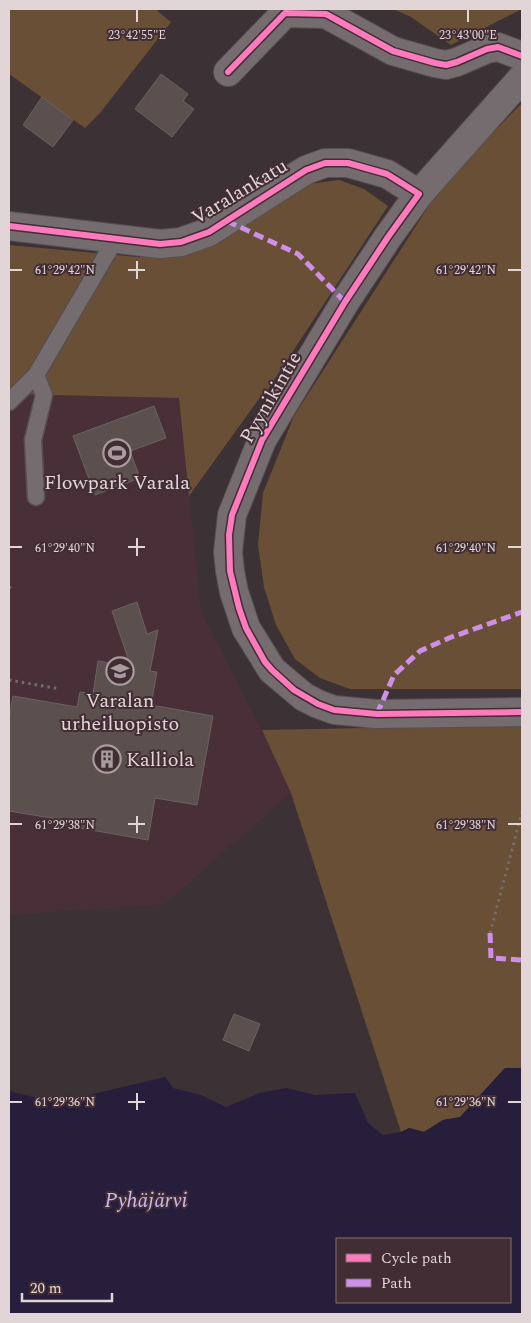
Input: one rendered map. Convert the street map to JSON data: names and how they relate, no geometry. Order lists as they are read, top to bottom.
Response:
{
  "streets": {
    "street": ["Varalankatu", "Pyynikintie"]
  },
  "crossings": [
    ["Varalankatu", "Pyynikintie"]
  ],
  "water": ["Pyhäjärvi"],
  "places": {
    "sports": ["Flowpark Varala"],
    "school or university": ["Varalan urheiluopisto"],
    "building": ["Kalliola"]
  },
  "legend": ["Cycle path", "Path"],
  "scale_bar": "20 m",
  "coordinates": [
    "23°42'55\"E",
    "23°43'00\"E",
    "61°29'42\"N",
    "61°29'40\"N",
    "61°29'38\"N",
    "61°29'36\"N"
  ]
}
